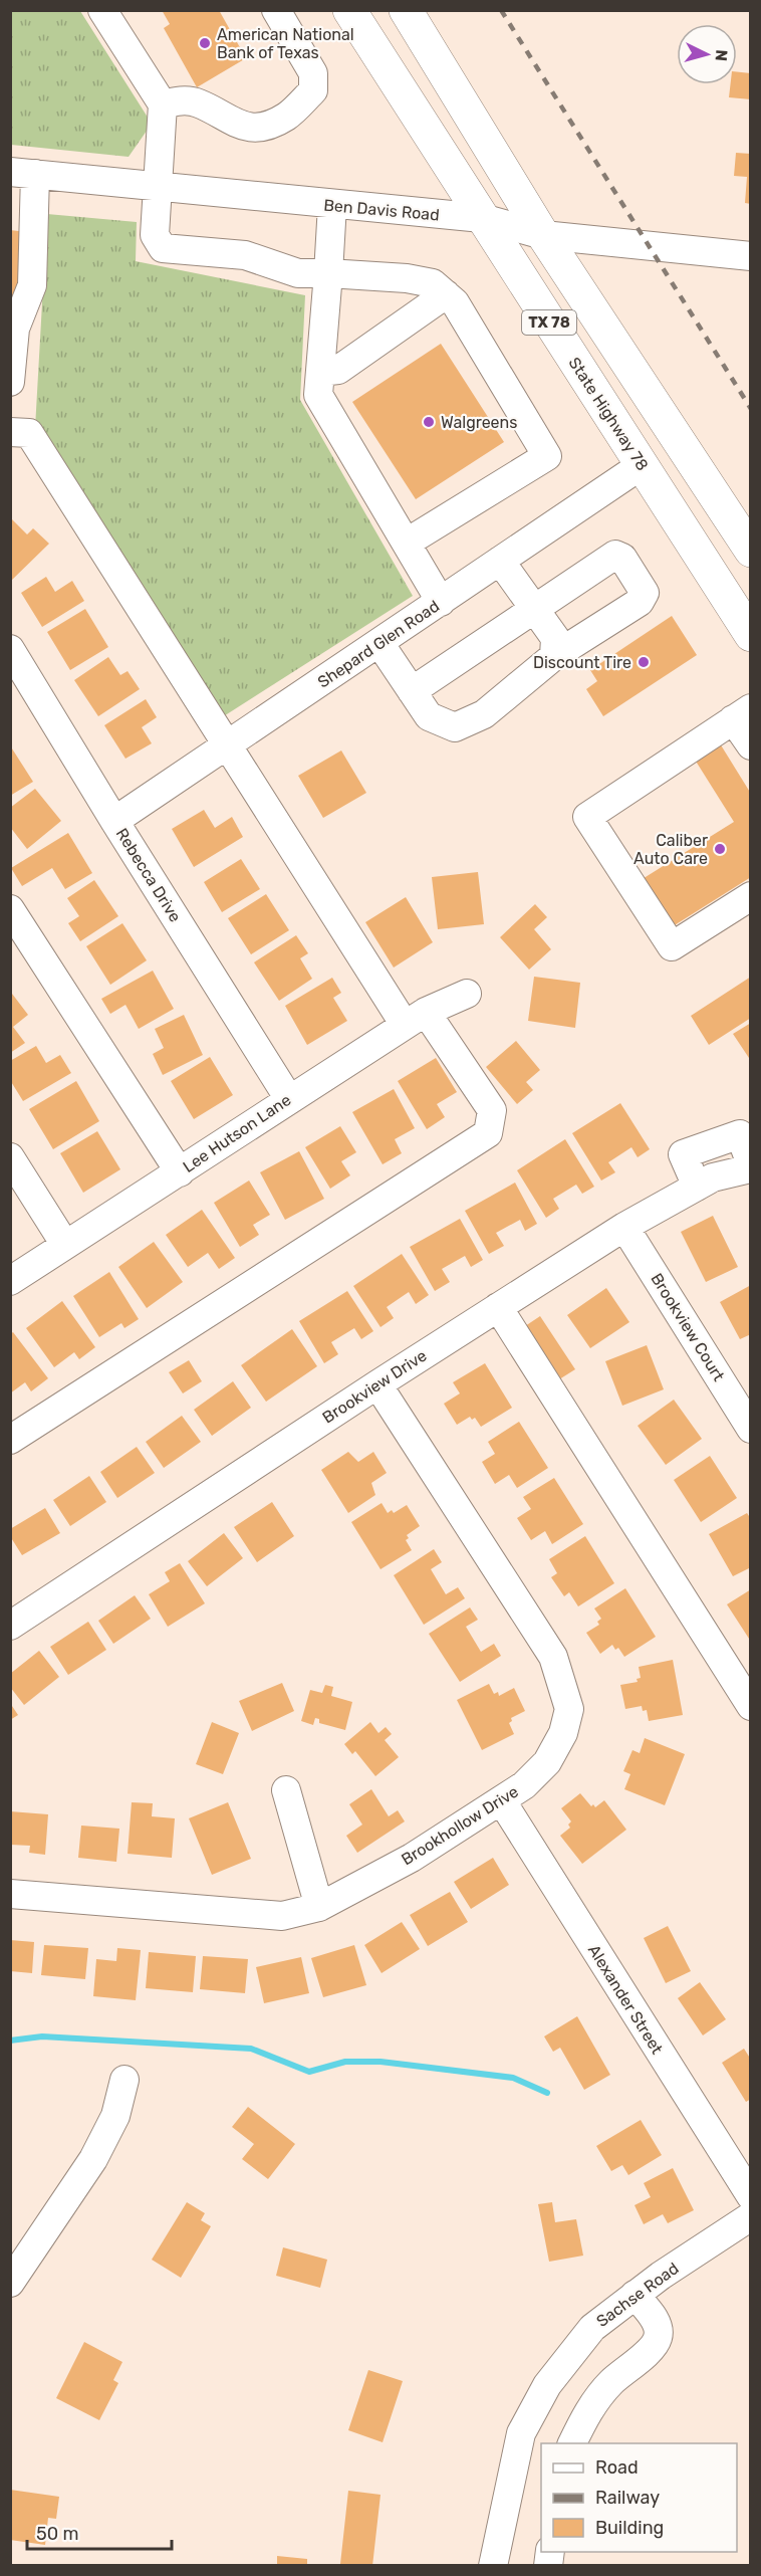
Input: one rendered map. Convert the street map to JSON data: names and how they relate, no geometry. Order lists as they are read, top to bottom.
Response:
{
  "streets": {
    "main road": ["TX 78", "State Highway 78"],
    "street": [
      "Ben Davis Road",
      "Shepard Glen Road",
      "Rebecca Drive",
      "Lee Hutson Lane",
      "Brookview Court",
      "Brookview Drive",
      "Brookhollow Drive",
      "Alexander Street",
      "Sachse Road"
    ]
  },
  "crossings": [
    ["Ben Davis Road", "TX 78"],
    ["Ben Davis Road", "State Highway 78"],
    ["State Highway 78", "Shepard Glen Road"],
    ["Shepard Glen Road", "Rebecca Drive"],
    ["Rebecca Drive", "Lee Hutson Lane"],
    ["Brookview Court", "Brookview Drive"],
    ["Brookview Drive", "Brookhollow Drive"],
    ["Brookhollow Drive", "Alexander Street"]
  ],
  "places": [
    "American National Bank of Texas",
    "Walgreens",
    "Discount Tire",
    "Caliber Auto Care"
  ],
  "legend": ["Road", "Railway", "Building"],
  "scale_bar": "50 m",
  "north": "right"
}
